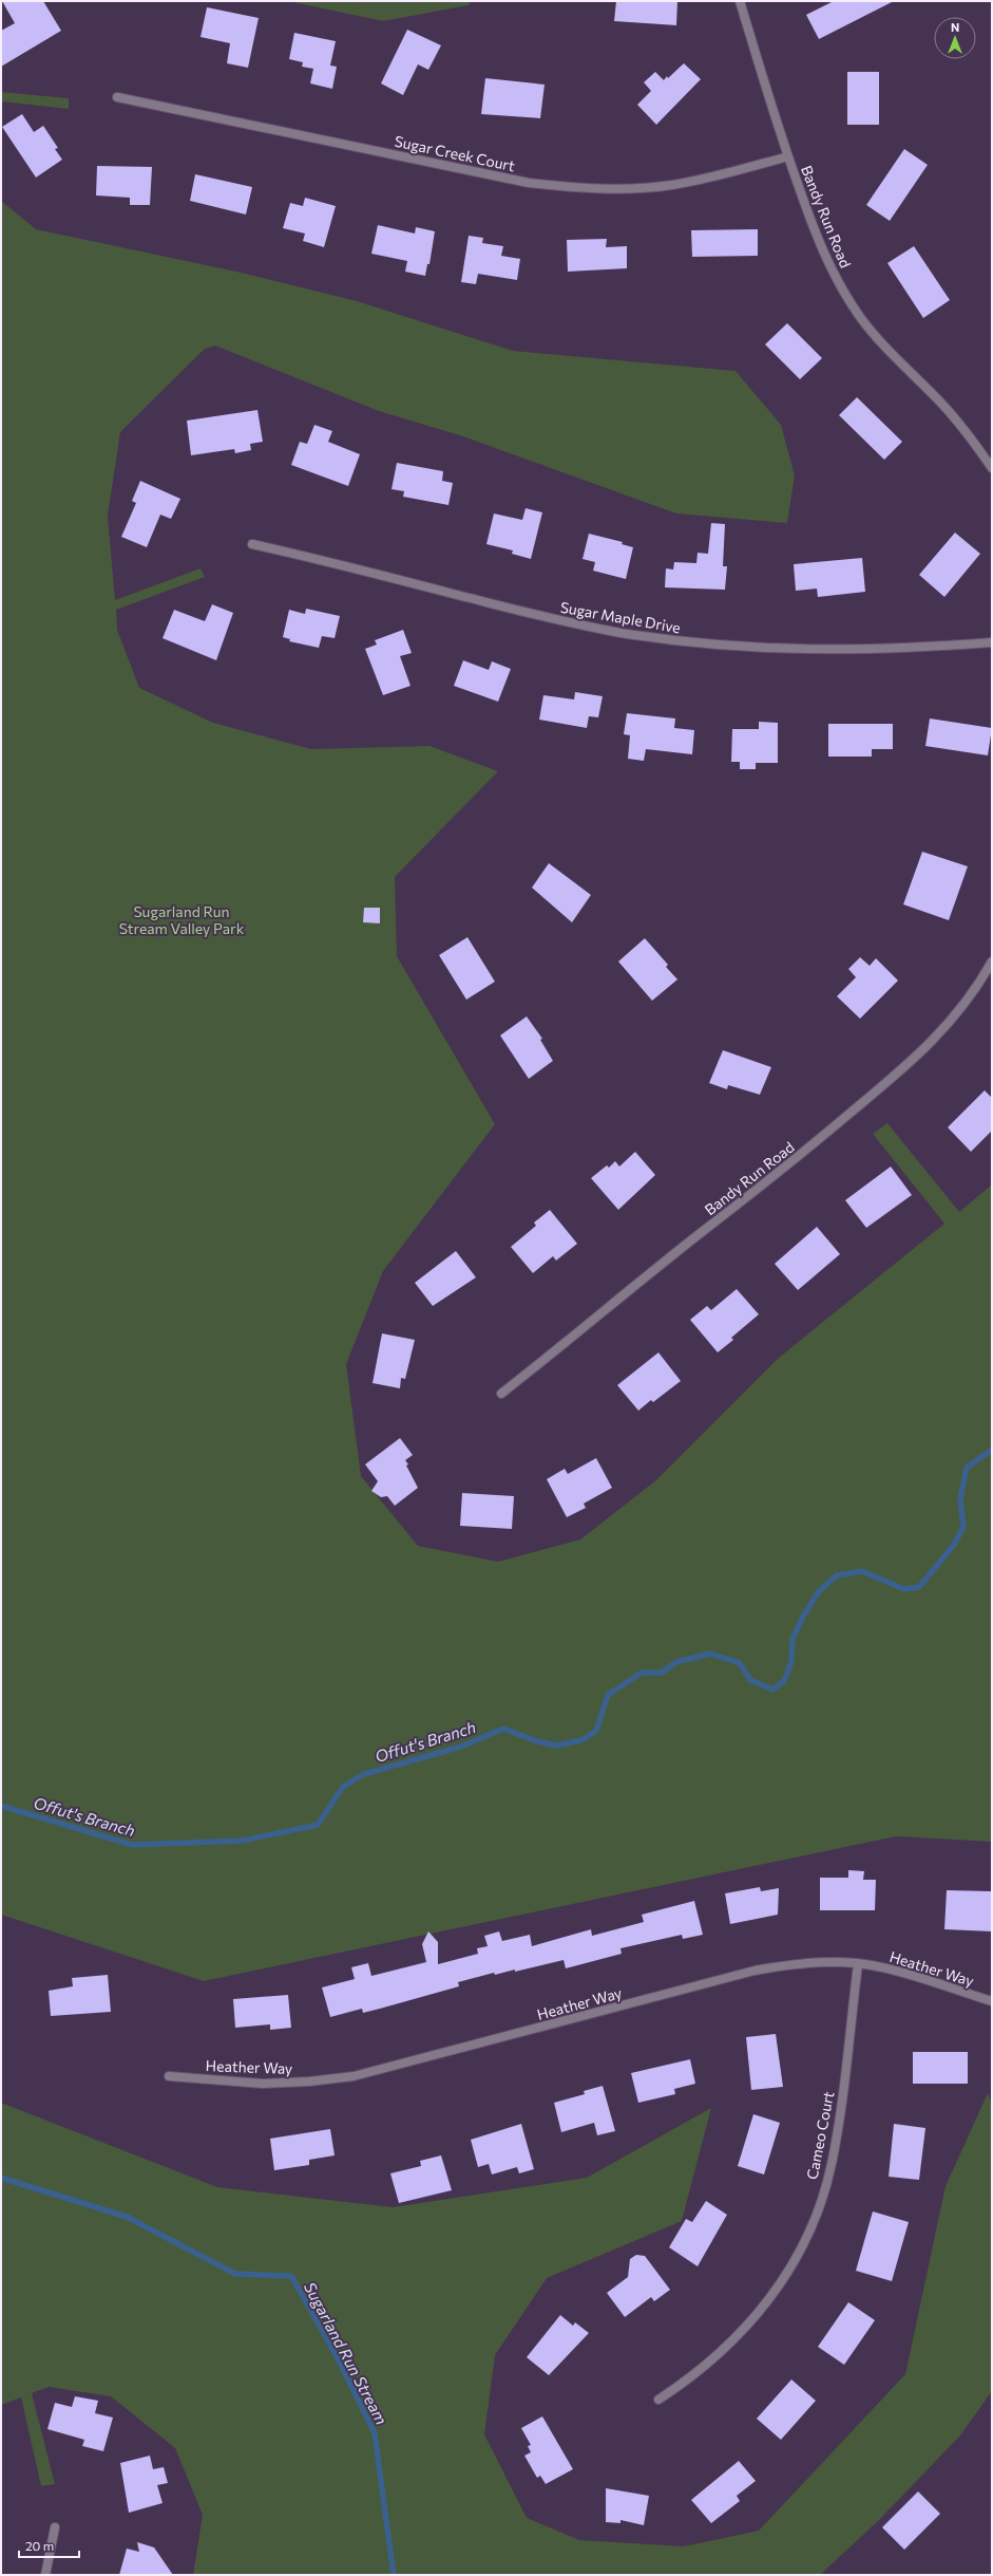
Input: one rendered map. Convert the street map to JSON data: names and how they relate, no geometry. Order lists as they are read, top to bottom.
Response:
{
  "streets": {
    "street": [
      "Sugar Creek Court",
      "Bandy Run Road",
      "Sugar Maple Drive",
      "Heather Way",
      "Cameo Court"
    ]
  },
  "crossings": [
    ["Sugar Creek Court", "Bandy Run Road"],
    ["Heather Way", "Cameo Court"]
  ],
  "water": ["Offut's Branch", "Sugarland Run Stream"],
  "parks": ["Sugarland Run Stream Valley Park"],
  "scale_bar": "20 m",
  "north": "top"
}
